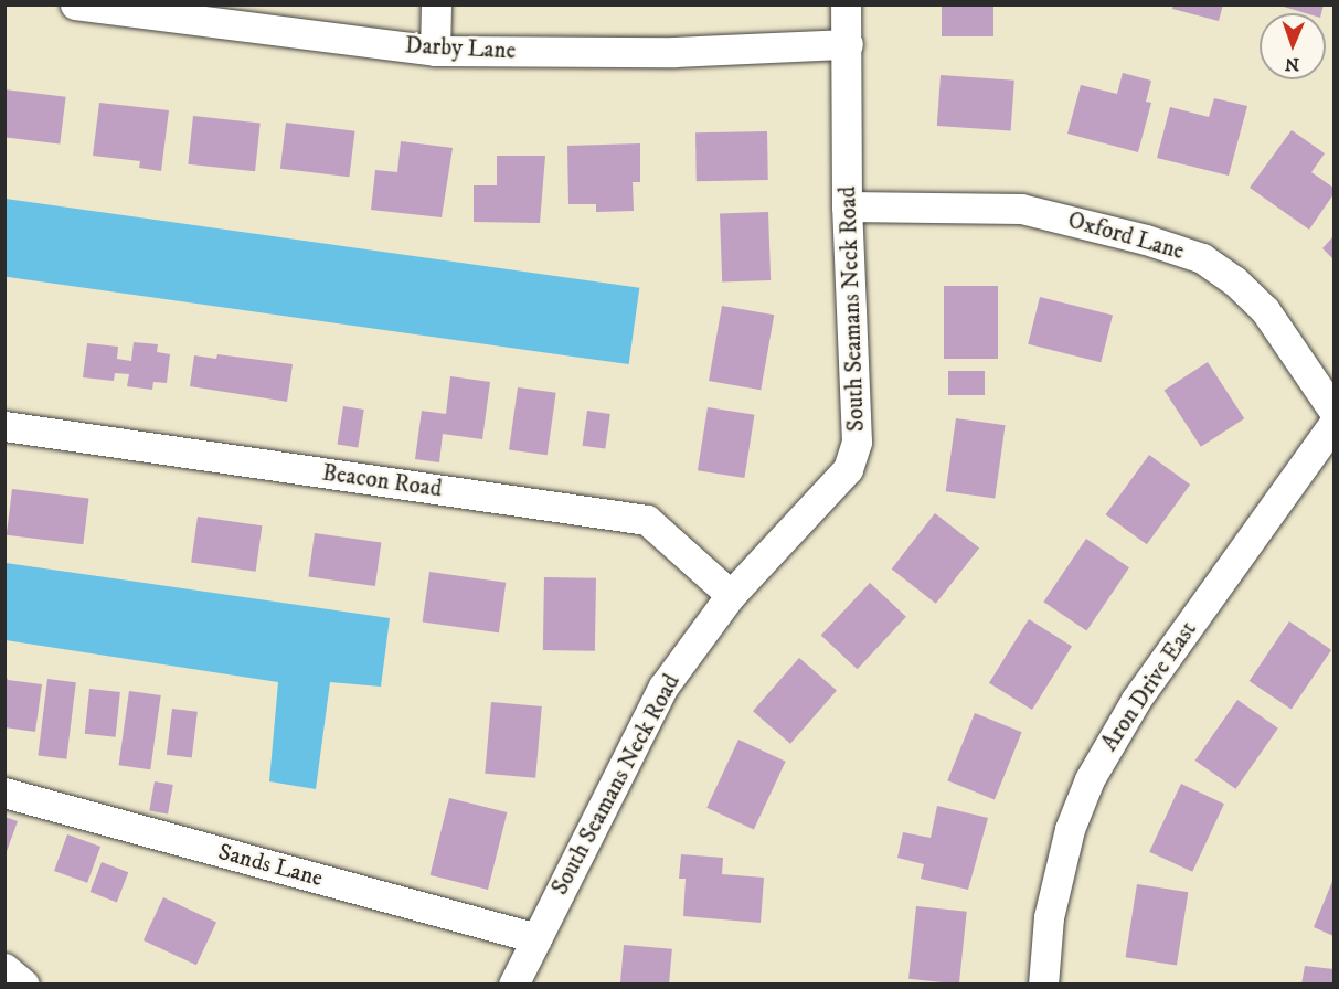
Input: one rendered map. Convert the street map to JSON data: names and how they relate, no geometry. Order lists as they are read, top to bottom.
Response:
{
  "streets": {
    "street": [
      "Darby Lane",
      "Oxford Lane",
      "South Seamans Neck Road",
      "Beacon Road",
      "Aron Drive East",
      "Sands Lane"
    ]
  },
  "crossings": [
    ["Darby Lane", "South Seamans Neck Road"],
    ["Oxford Lane", "South Seamans Neck Road"],
    ["South Seamans Neck Road", "Beacon Road"],
    ["South Seamans Neck Road", "Sands Lane"]
  ],
  "north": "bottom"
}
